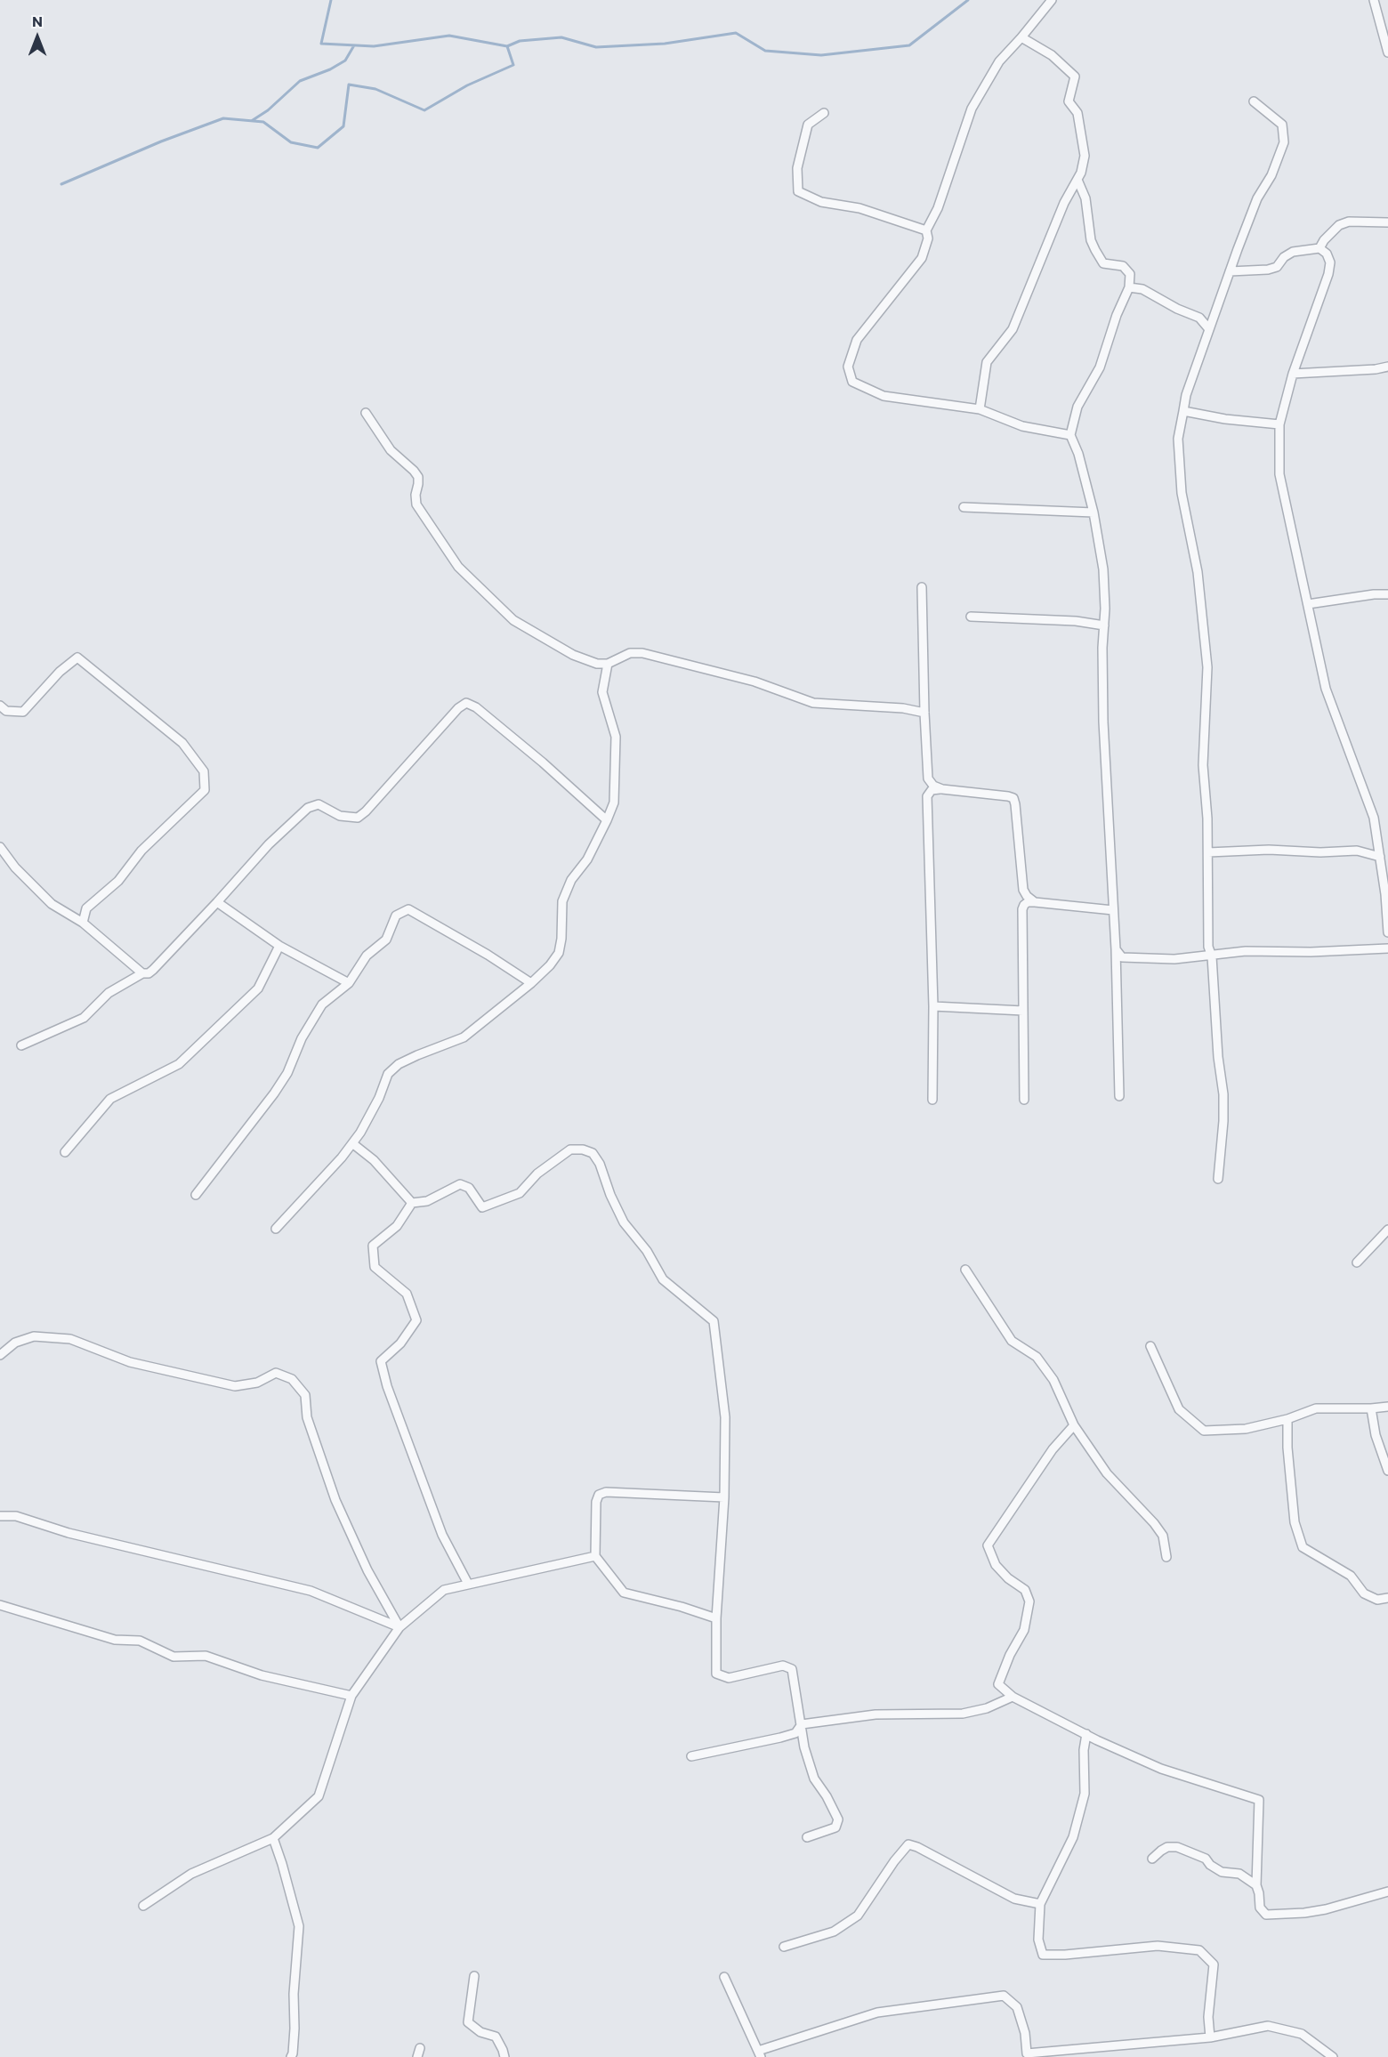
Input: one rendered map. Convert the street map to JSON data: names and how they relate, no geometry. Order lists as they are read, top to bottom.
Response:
{
  "north": "top"
}
